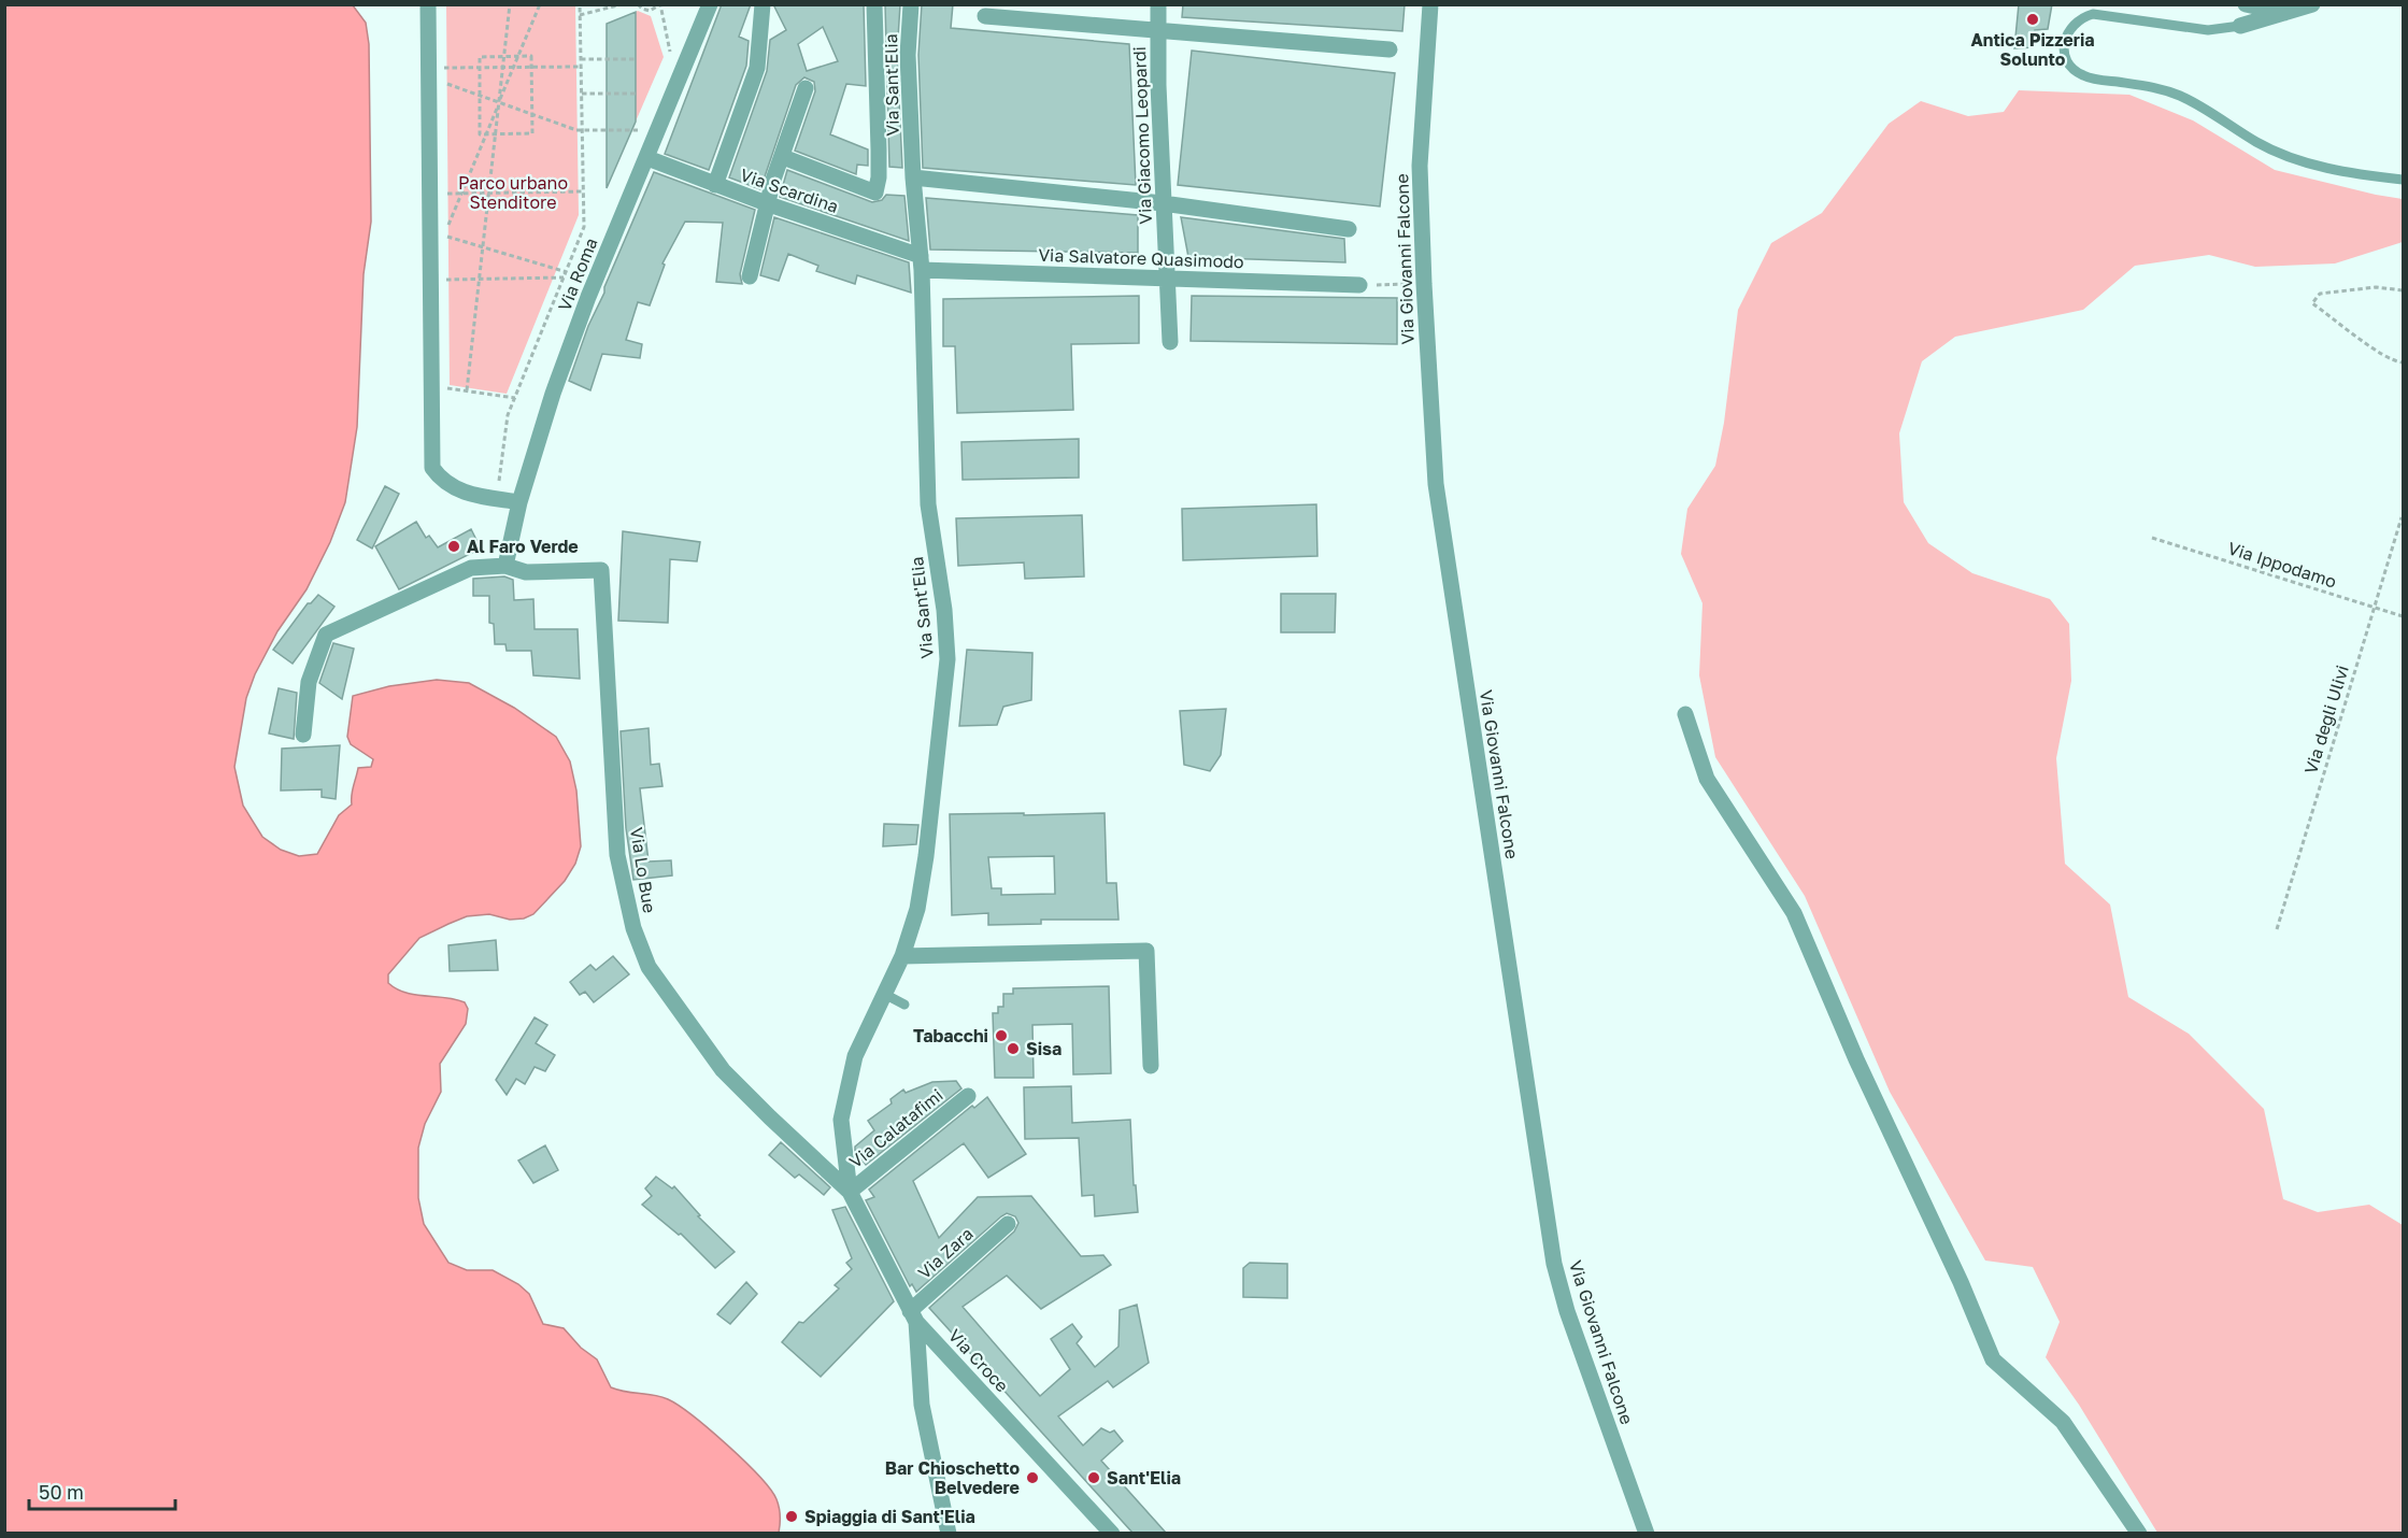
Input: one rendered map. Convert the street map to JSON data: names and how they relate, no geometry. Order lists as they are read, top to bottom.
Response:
{
  "streets": {
    "street": [
      "Via Sant'Elia",
      "Via Giacomo Leopardi",
      "Via Scardina",
      "Via Salvatore Quasimodo",
      "Via Giovanni Falcone",
      "Via Roma",
      "Via Lo Bue",
      "Via Calatafimi",
      "Via Zara",
      "Via Croce"
    ],
    "path": ["Via Ippodamo", "Via degli Ulivi"]
  },
  "crossings": [
    ["Via Sant'Elia", "Via Scardina"],
    ["Via Sant'Elia", "Via Salvatore Quasimodo"],
    ["Via Sant'Elia", "Via Lo Bue"],
    ["Via Sant'Elia", "Via Calatafimi"],
    ["Via Sant'Elia", "Via Croce"],
    ["Via Giacomo Leopardi", "Via Salvatore Quasimodo"],
    ["Via Scardina", "Via Salvatore Quasimodo"],
    ["Via Scardina", "Via Roma"],
    ["Via Roma", "Via Lo Bue"],
    ["Via Ippodamo", "Via degli Ulivi"],
    ["Via Lo Bue", "Via Calatafimi"],
    ["Via Lo Bue", "Via Croce"],
    ["Via Calatafimi", "Via Croce"],
    ["Via Zara", "Via Croce"]
  ],
  "parks": ["Parco urbano Stenditore"],
  "places": [
    "Antica Pizzeria Solunto",
    "Al Faro Verde",
    "Tabacchi",
    "Sisa",
    "Bar Chioschetto Belvedere",
    "Sant'Elia",
    "Spiaggia di Sant'Elia"
  ],
  "scale_bar": "50 m"
}
